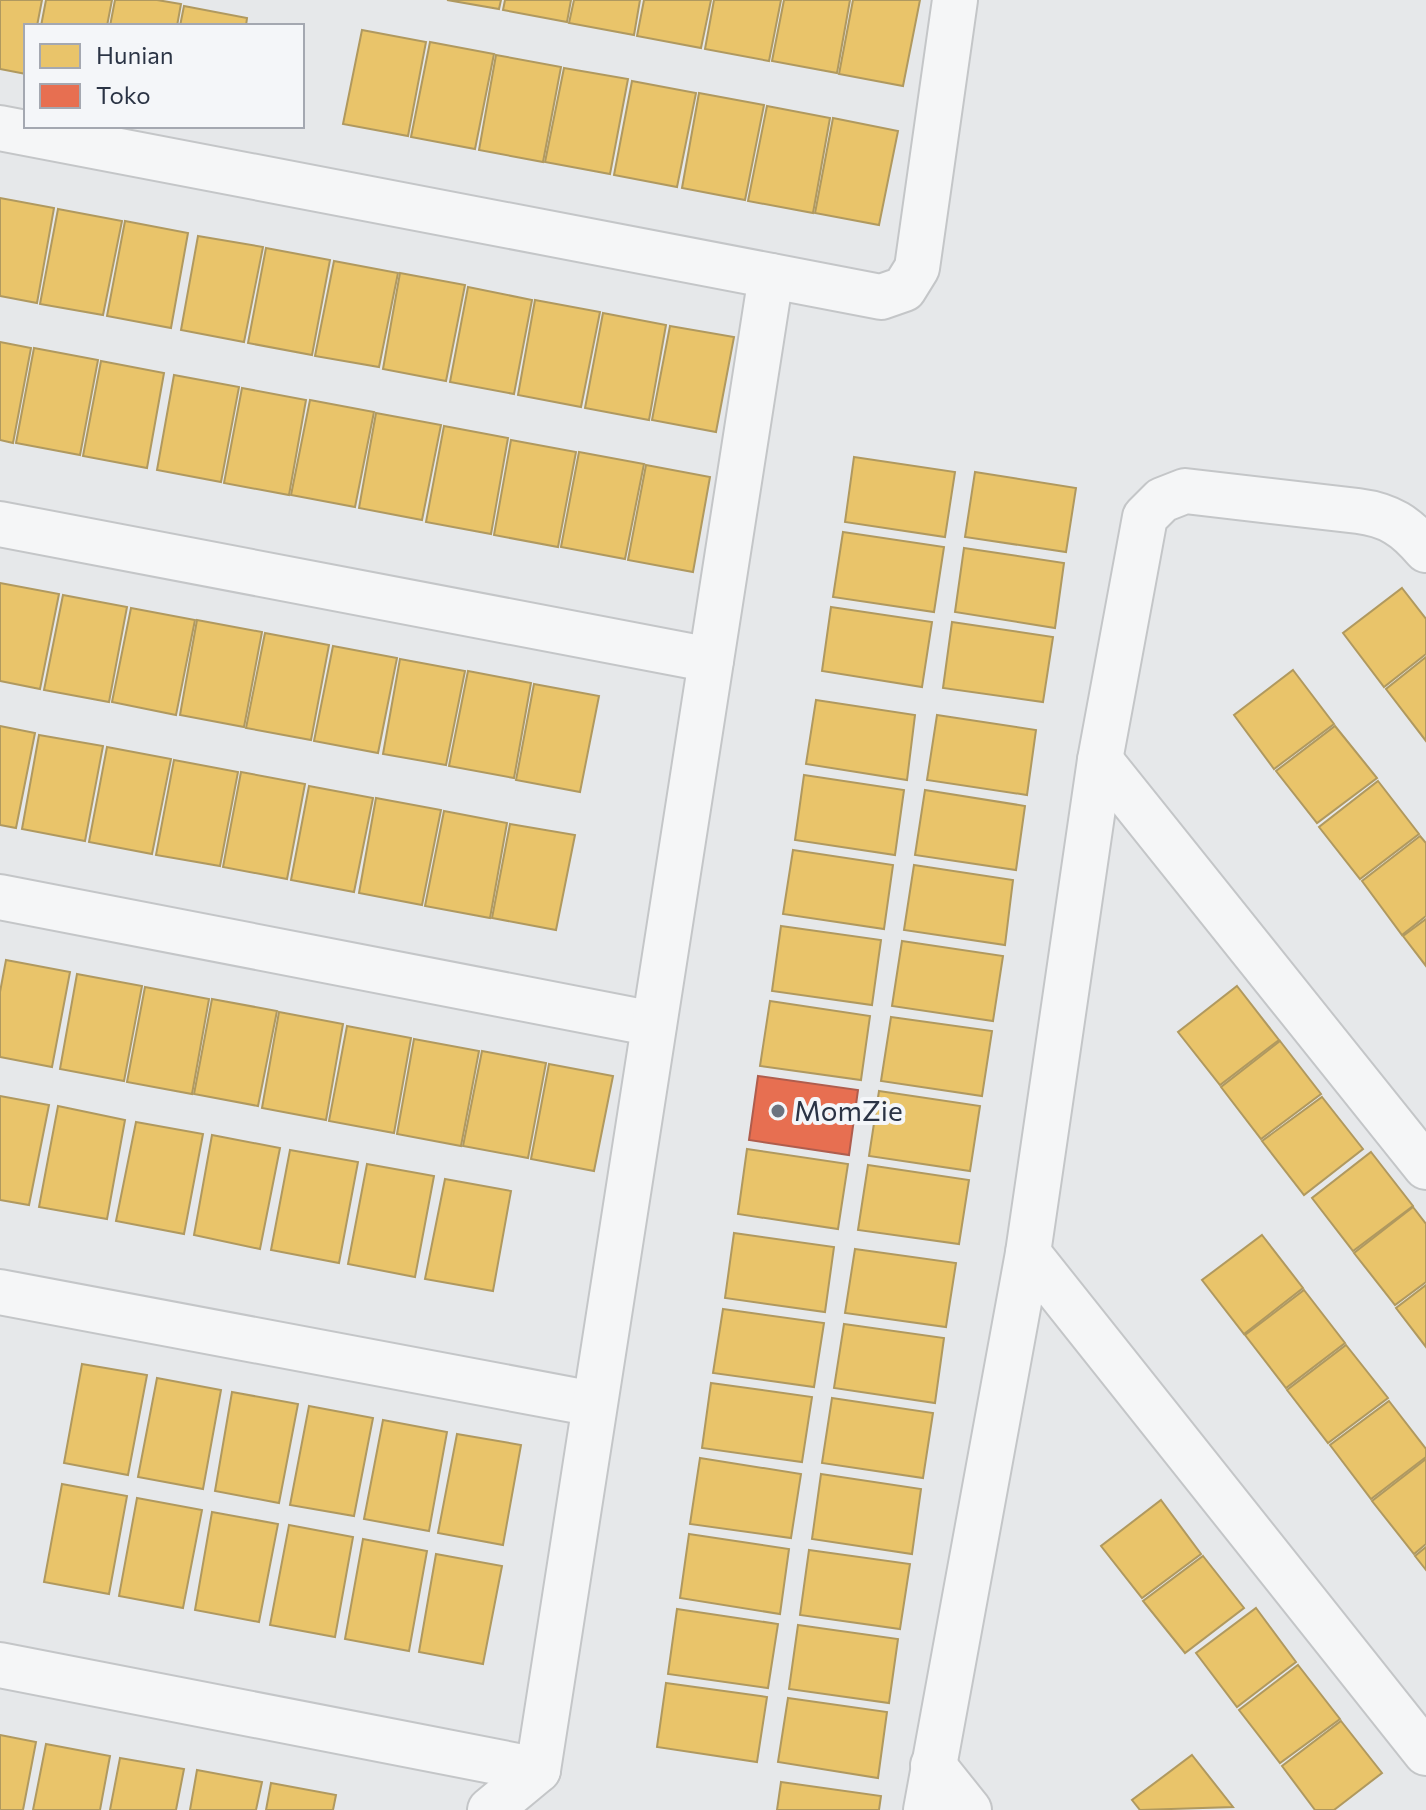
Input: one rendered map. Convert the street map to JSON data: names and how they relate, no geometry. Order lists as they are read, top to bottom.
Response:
{
  "places": ["MomZie"],
  "legend": ["Hunian", "Toko"]
}
